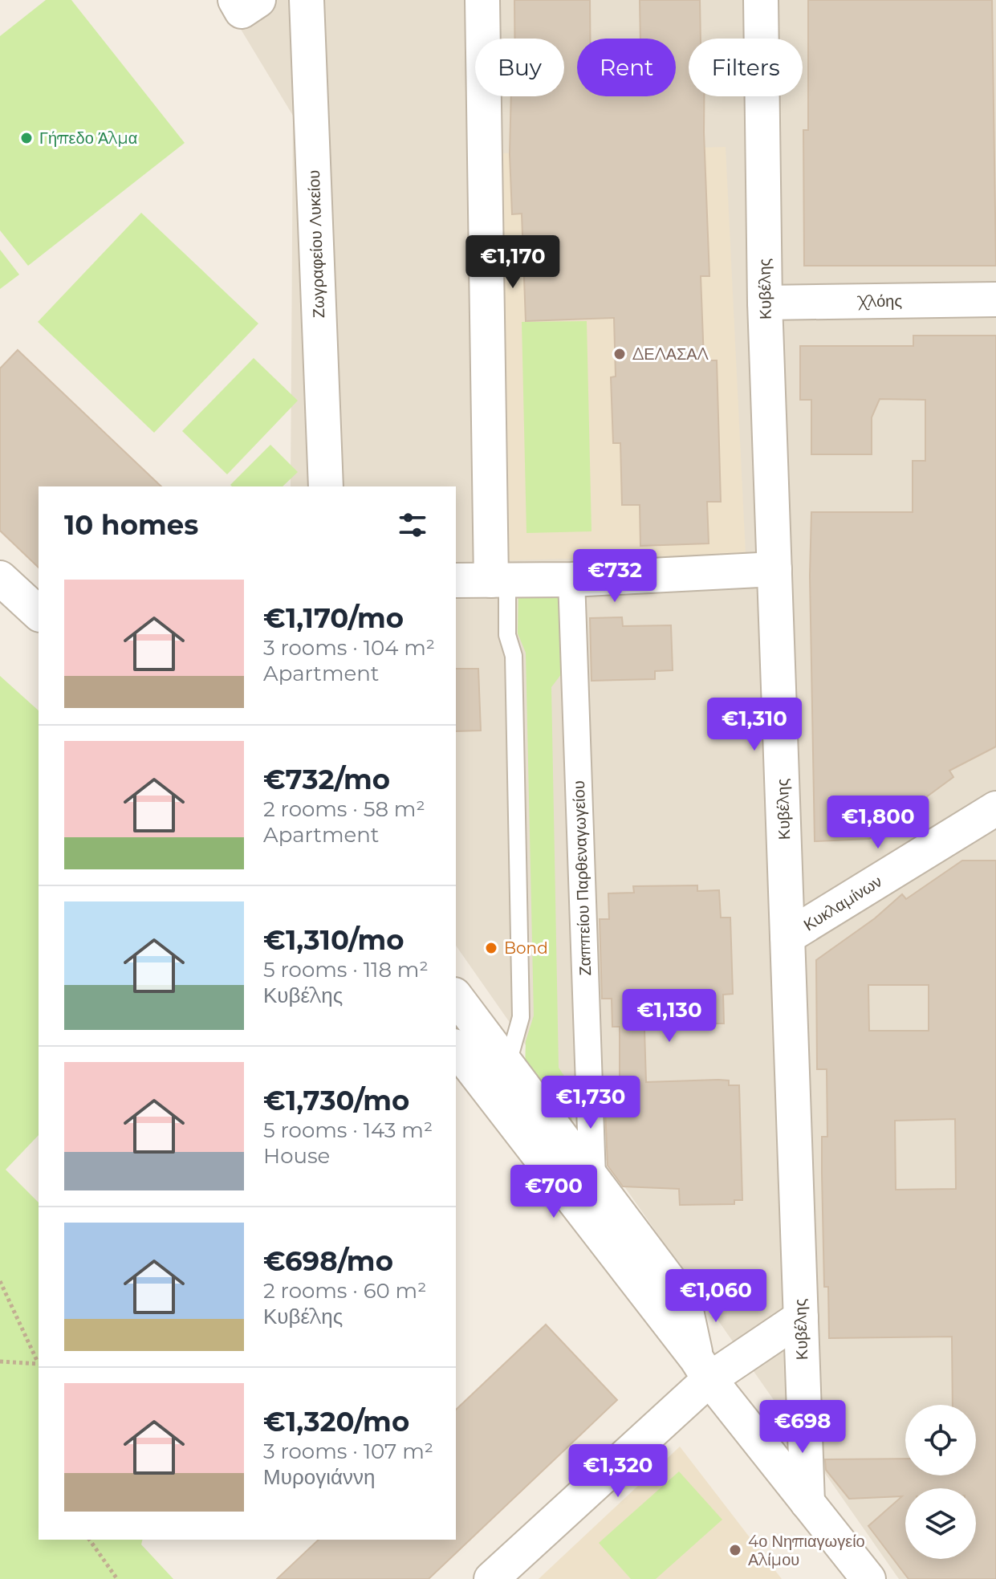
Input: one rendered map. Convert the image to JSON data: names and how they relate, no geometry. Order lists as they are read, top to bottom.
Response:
{
  "streets": {
    "street": [
      "Ζωγραφείου Λυκείου",
      "Κυβέλης",
      "Χλόης",
      "Ζαππείου Παρθεναγωγείου",
      "Κυκλαμίνων"
    ]
  },
  "crossings": [
    ["Κυβέλης", "Χλόης"],
    ["Κυβέλης", "Κυκλαμίνων"]
  ],
  "places": [
    "Γήπεδο Άλμα",
    "ΔΕΛΑΣΑΛ",
    "Bond",
    "4ο Νηπιαγωγείο Αλίμου"
  ],
  "page": {
    "chip": ["Buy", "Rent", "Filters"],
    "price": [
      "€1,170",
      "€732",
      "€1,310",
      "€1,800",
      "€1,130",
      "€1,730",
      "€700",
      "€1,060",
      "€698",
      "€1,320"
    ],
    "heading": "10 homes",
    "list": [
      {
        "name": "€1,170/mo",
        "note": "3 rooms · 104 m² · Apartment"
      },
      {
        "name": "€732/mo",
        "note": "2 rooms · 58 m² · Apartment"
      },
      {
        "name": "€1,310/mo",
        "note": "5 rooms · 118 m² · Κυβέλης"
      },
      {
        "name": "€1,730/mo",
        "note": "5 rooms · 143 m² · House"
      },
      {
        "name": "€698/mo",
        "note": "2 rooms · 60 m² · Κυβέλης"
      },
      {
        "name": "€1,320/mo",
        "note": "3 rooms · 107 m² · Μυρογιάννη"
      }
    ]
  }
}
